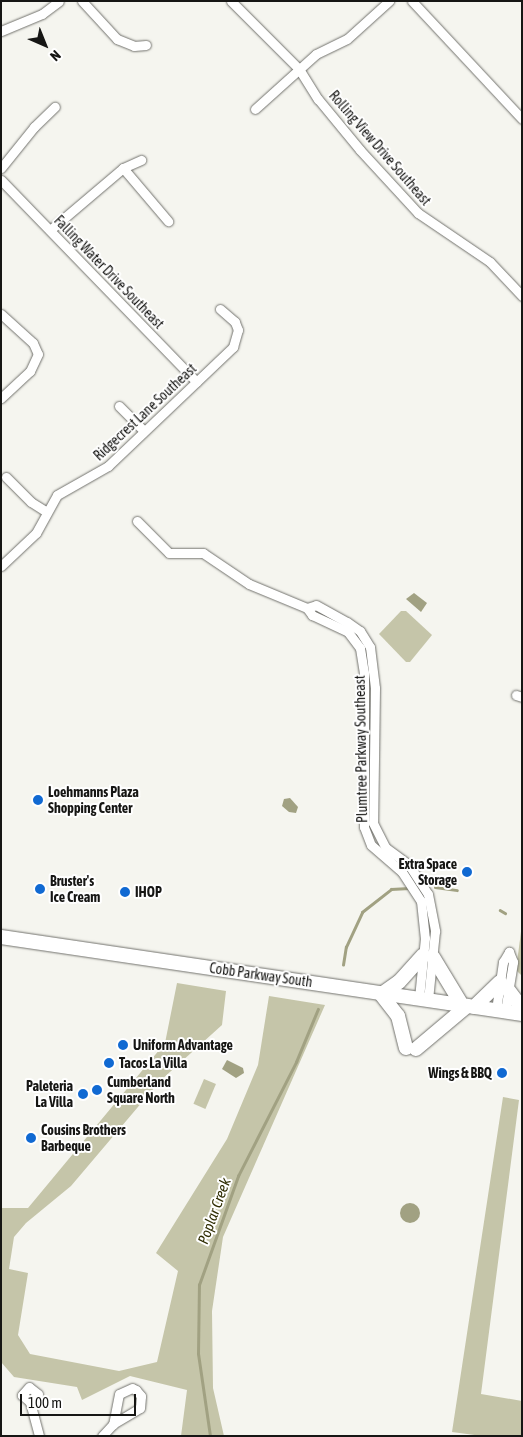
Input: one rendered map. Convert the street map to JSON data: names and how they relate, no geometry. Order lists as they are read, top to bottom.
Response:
{
  "streets": {
    "main road": ["Cobb Parkway South"],
    "street": [
      "Rolling View Drive Southeast",
      "Falling Water Drive Southeast",
      "Ridgecrest Lane Southeast",
      "Plumtree Parkway Southeast"
    ]
  },
  "crossings": [
    ["Falling Water Drive Southeast", "Ridgecrest Lane Southeast"],
    ["Plumtree Parkway Southeast", "Cobb Parkway South"]
  ],
  "water": ["Poplar Creek"],
  "places": [
    "Loehmanns Plaza Shopping Center",
    "Extra Space Storage",
    "Bruster's Ice Cream",
    "IHOP",
    "Uniform Advantage",
    "Tacos La Villa",
    "Wings & BBQ",
    "Cumberland Square North",
    "Paleteria La Villa",
    "Cousins Brothers Barbeque"
  ],
  "scale_bar": "100 m",
  "north": "bottom right"
}
